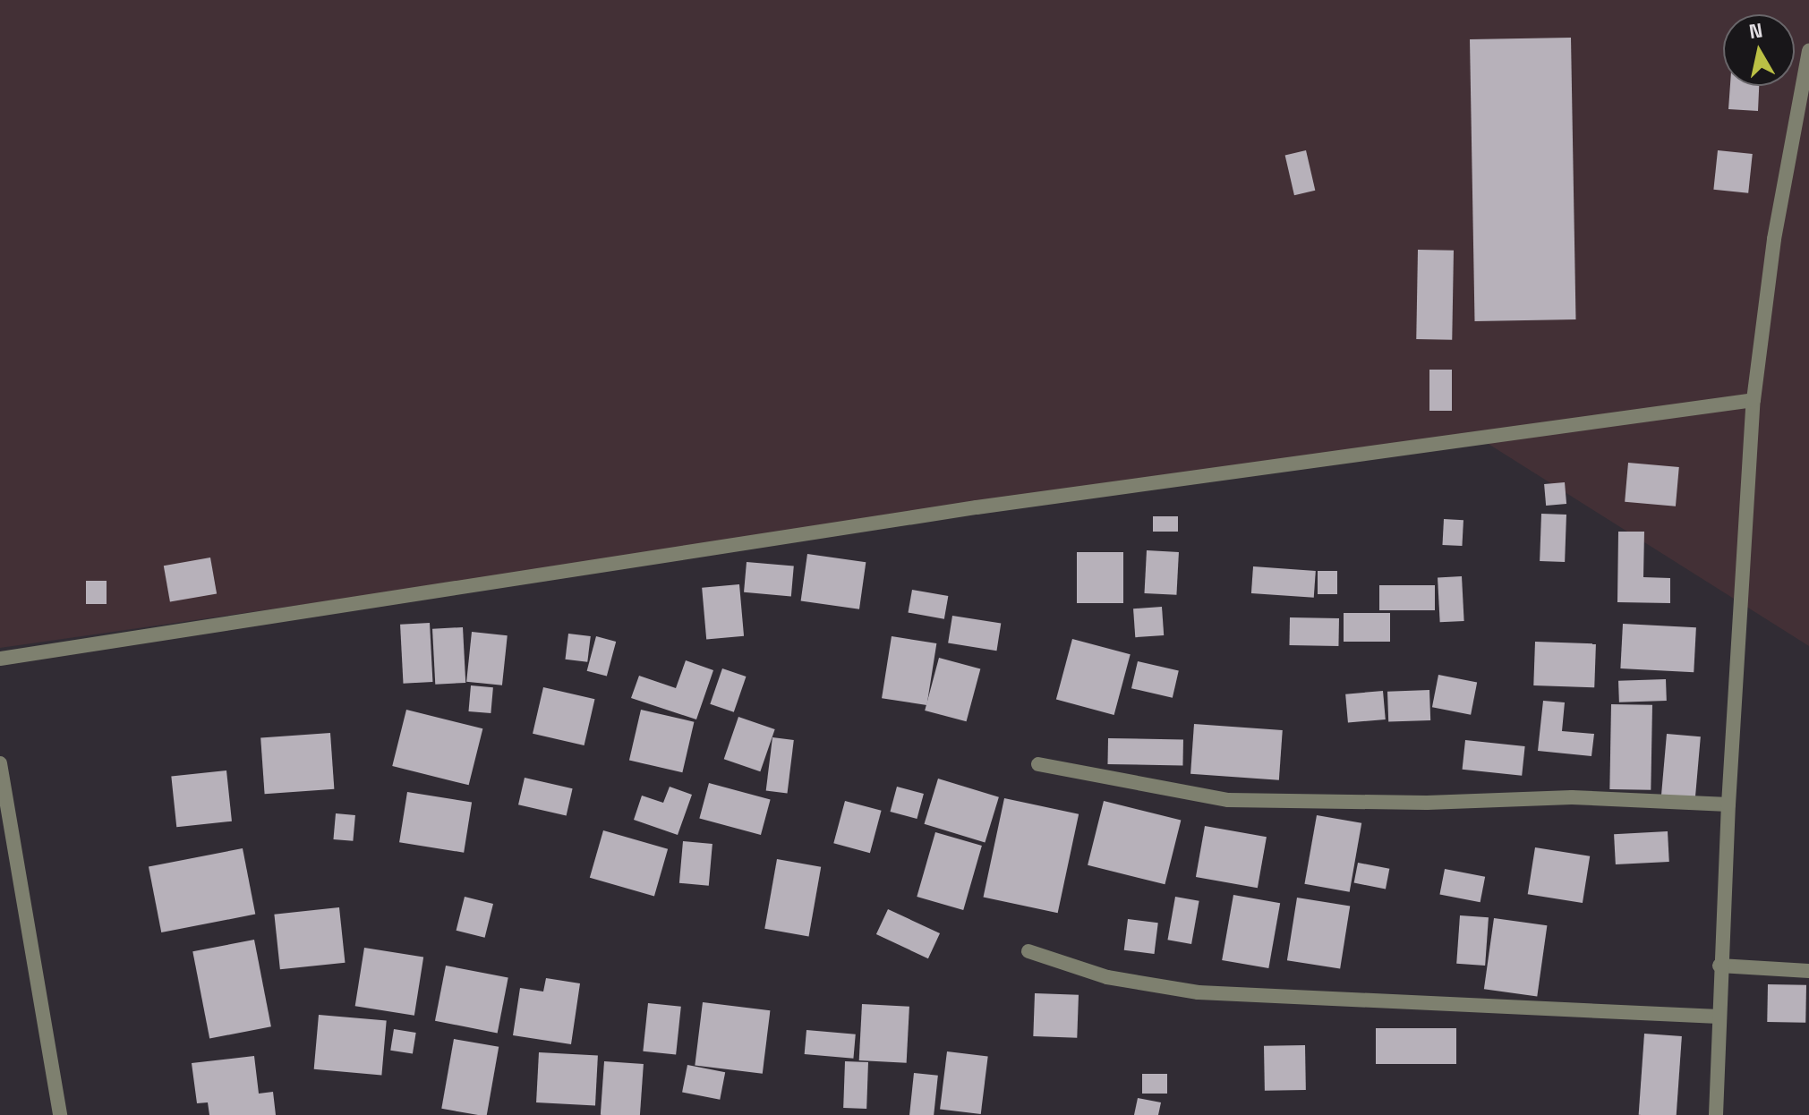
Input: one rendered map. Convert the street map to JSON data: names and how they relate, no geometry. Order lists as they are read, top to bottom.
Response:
{
  "north": "top"
}
